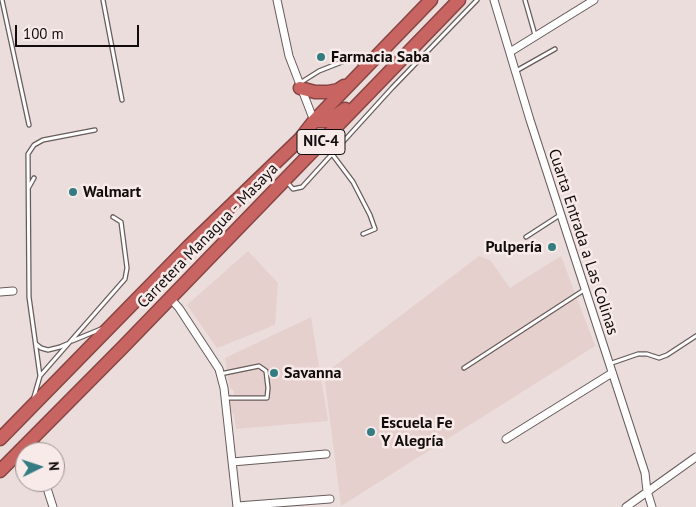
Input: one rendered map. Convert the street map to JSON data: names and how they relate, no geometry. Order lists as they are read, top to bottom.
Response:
{
  "streets": {
    "highway": ["NIC-4", "Carretera Managua - Masaya"],
    "street": ["Cuarta Entrada a Las Colinas"]
  },
  "places": [
    "Farmacia Saba",
    "Walmart",
    "Pulpería",
    "Savanna",
    "Escuela Fe Y Alegría"
  ],
  "scale_bar": "100 m",
  "north": "right"
}
